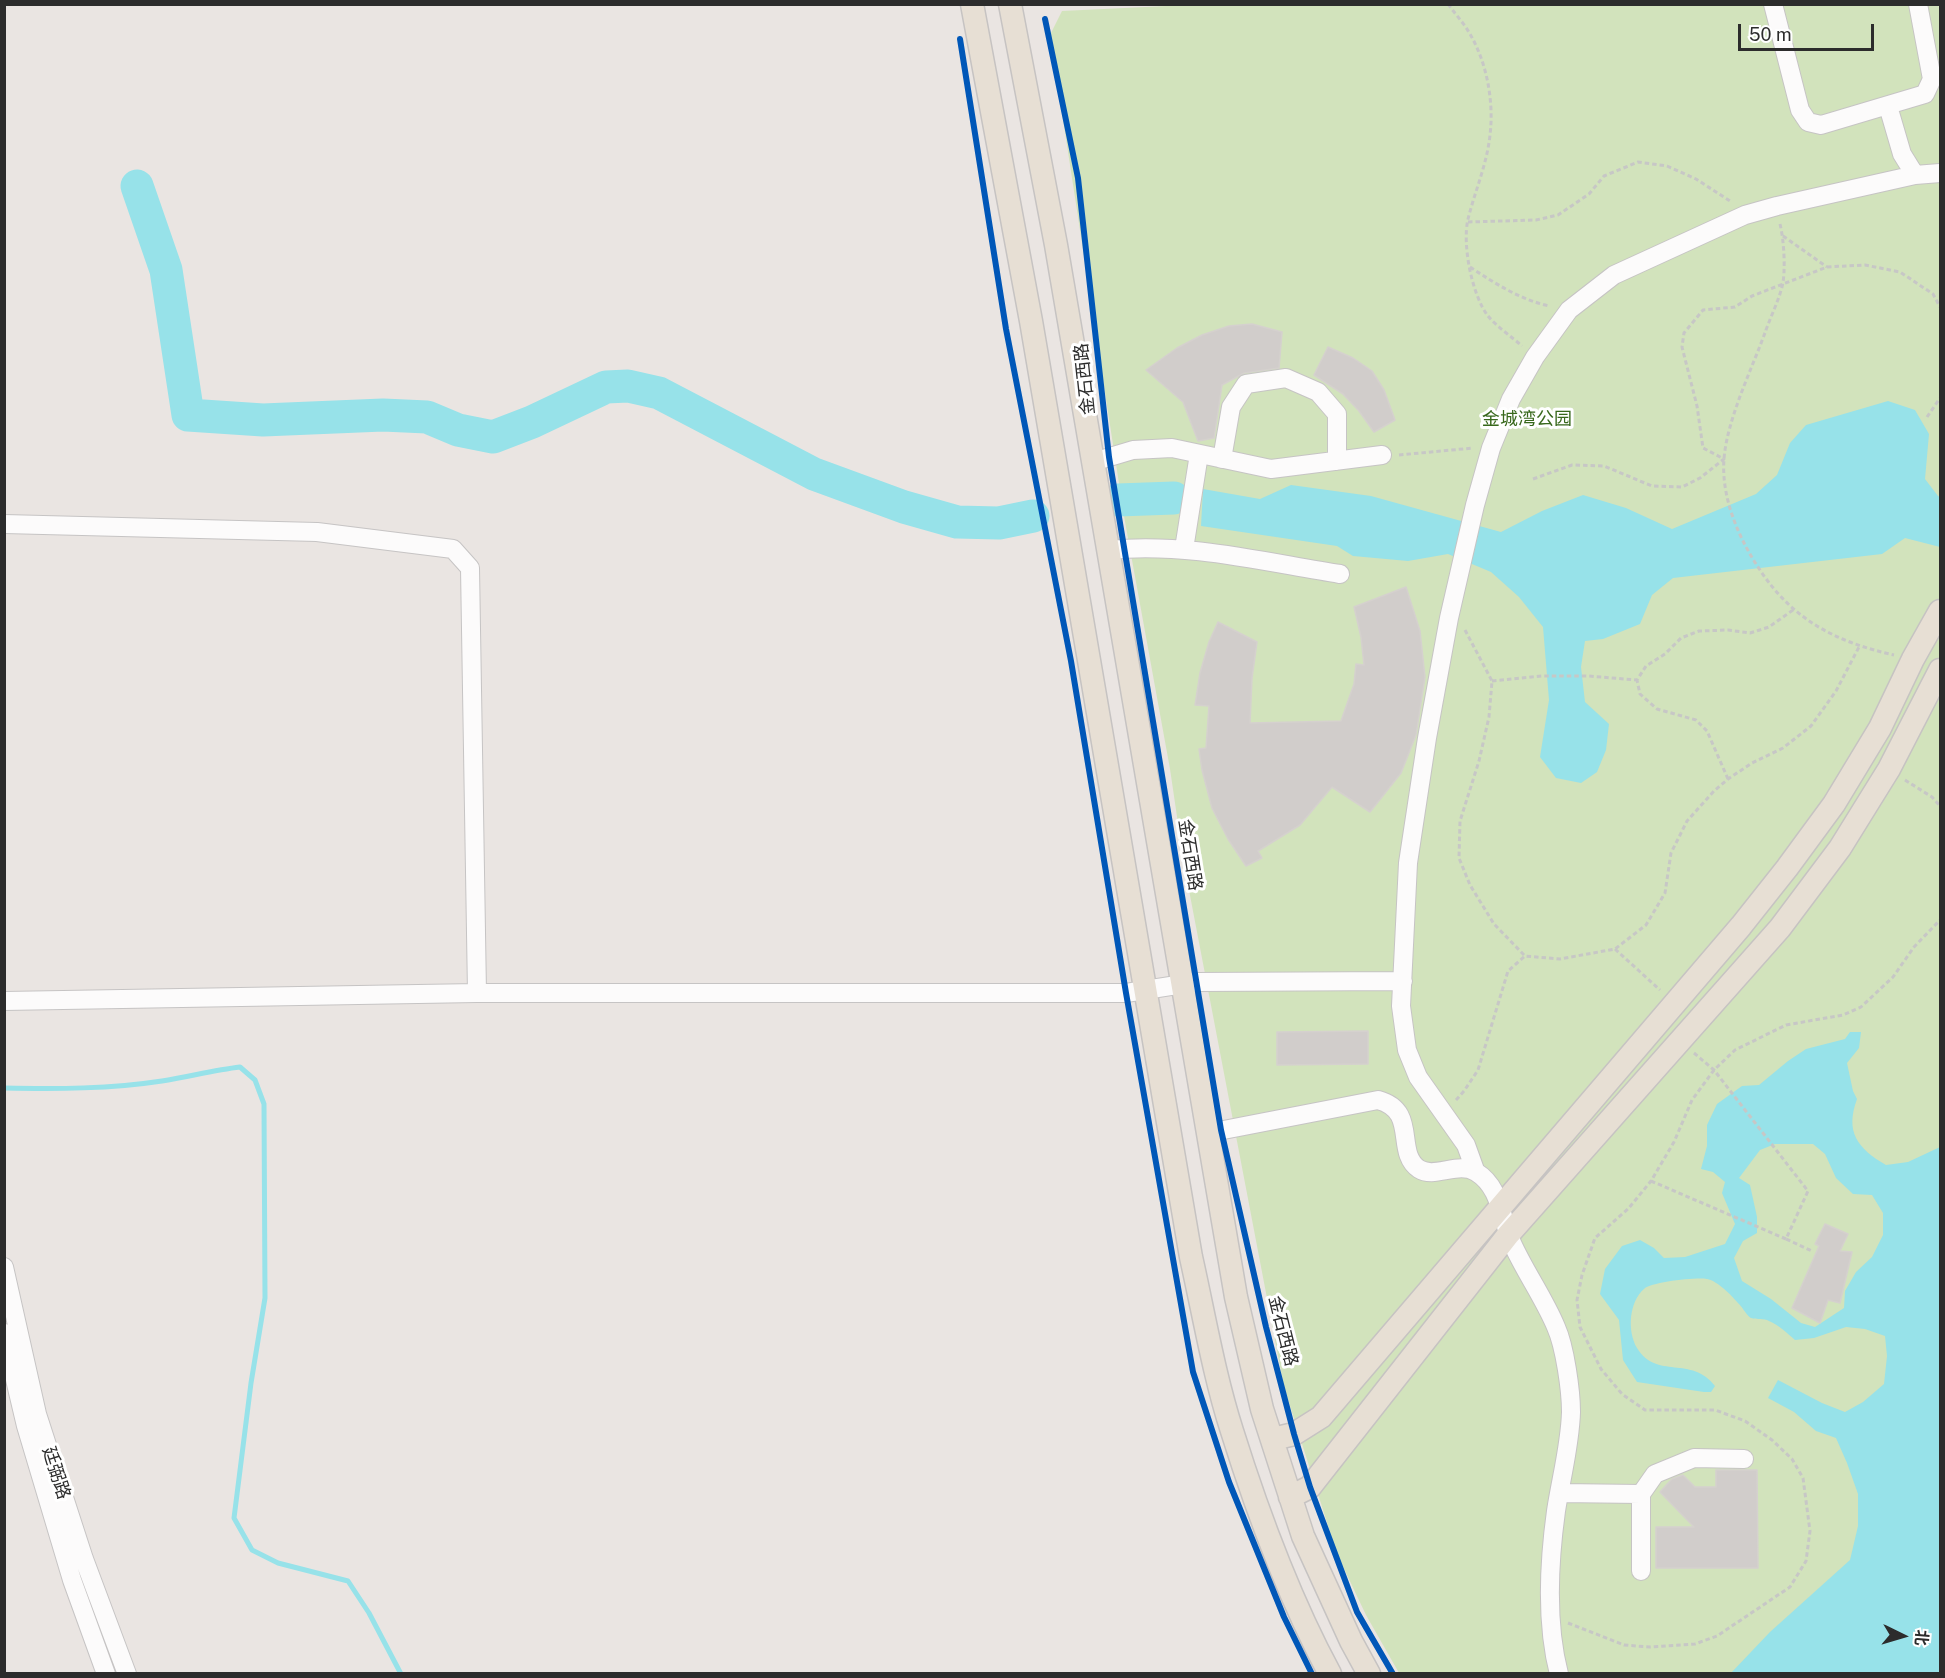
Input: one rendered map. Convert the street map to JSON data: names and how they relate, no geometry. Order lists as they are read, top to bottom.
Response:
{
  "streets": {
    "main road": ["金石西路"],
    "street": ["廷弼路"]
  },
  "parks": ["金城湾公园"],
  "scale_bar": "50 m",
  "north": "right"
}
